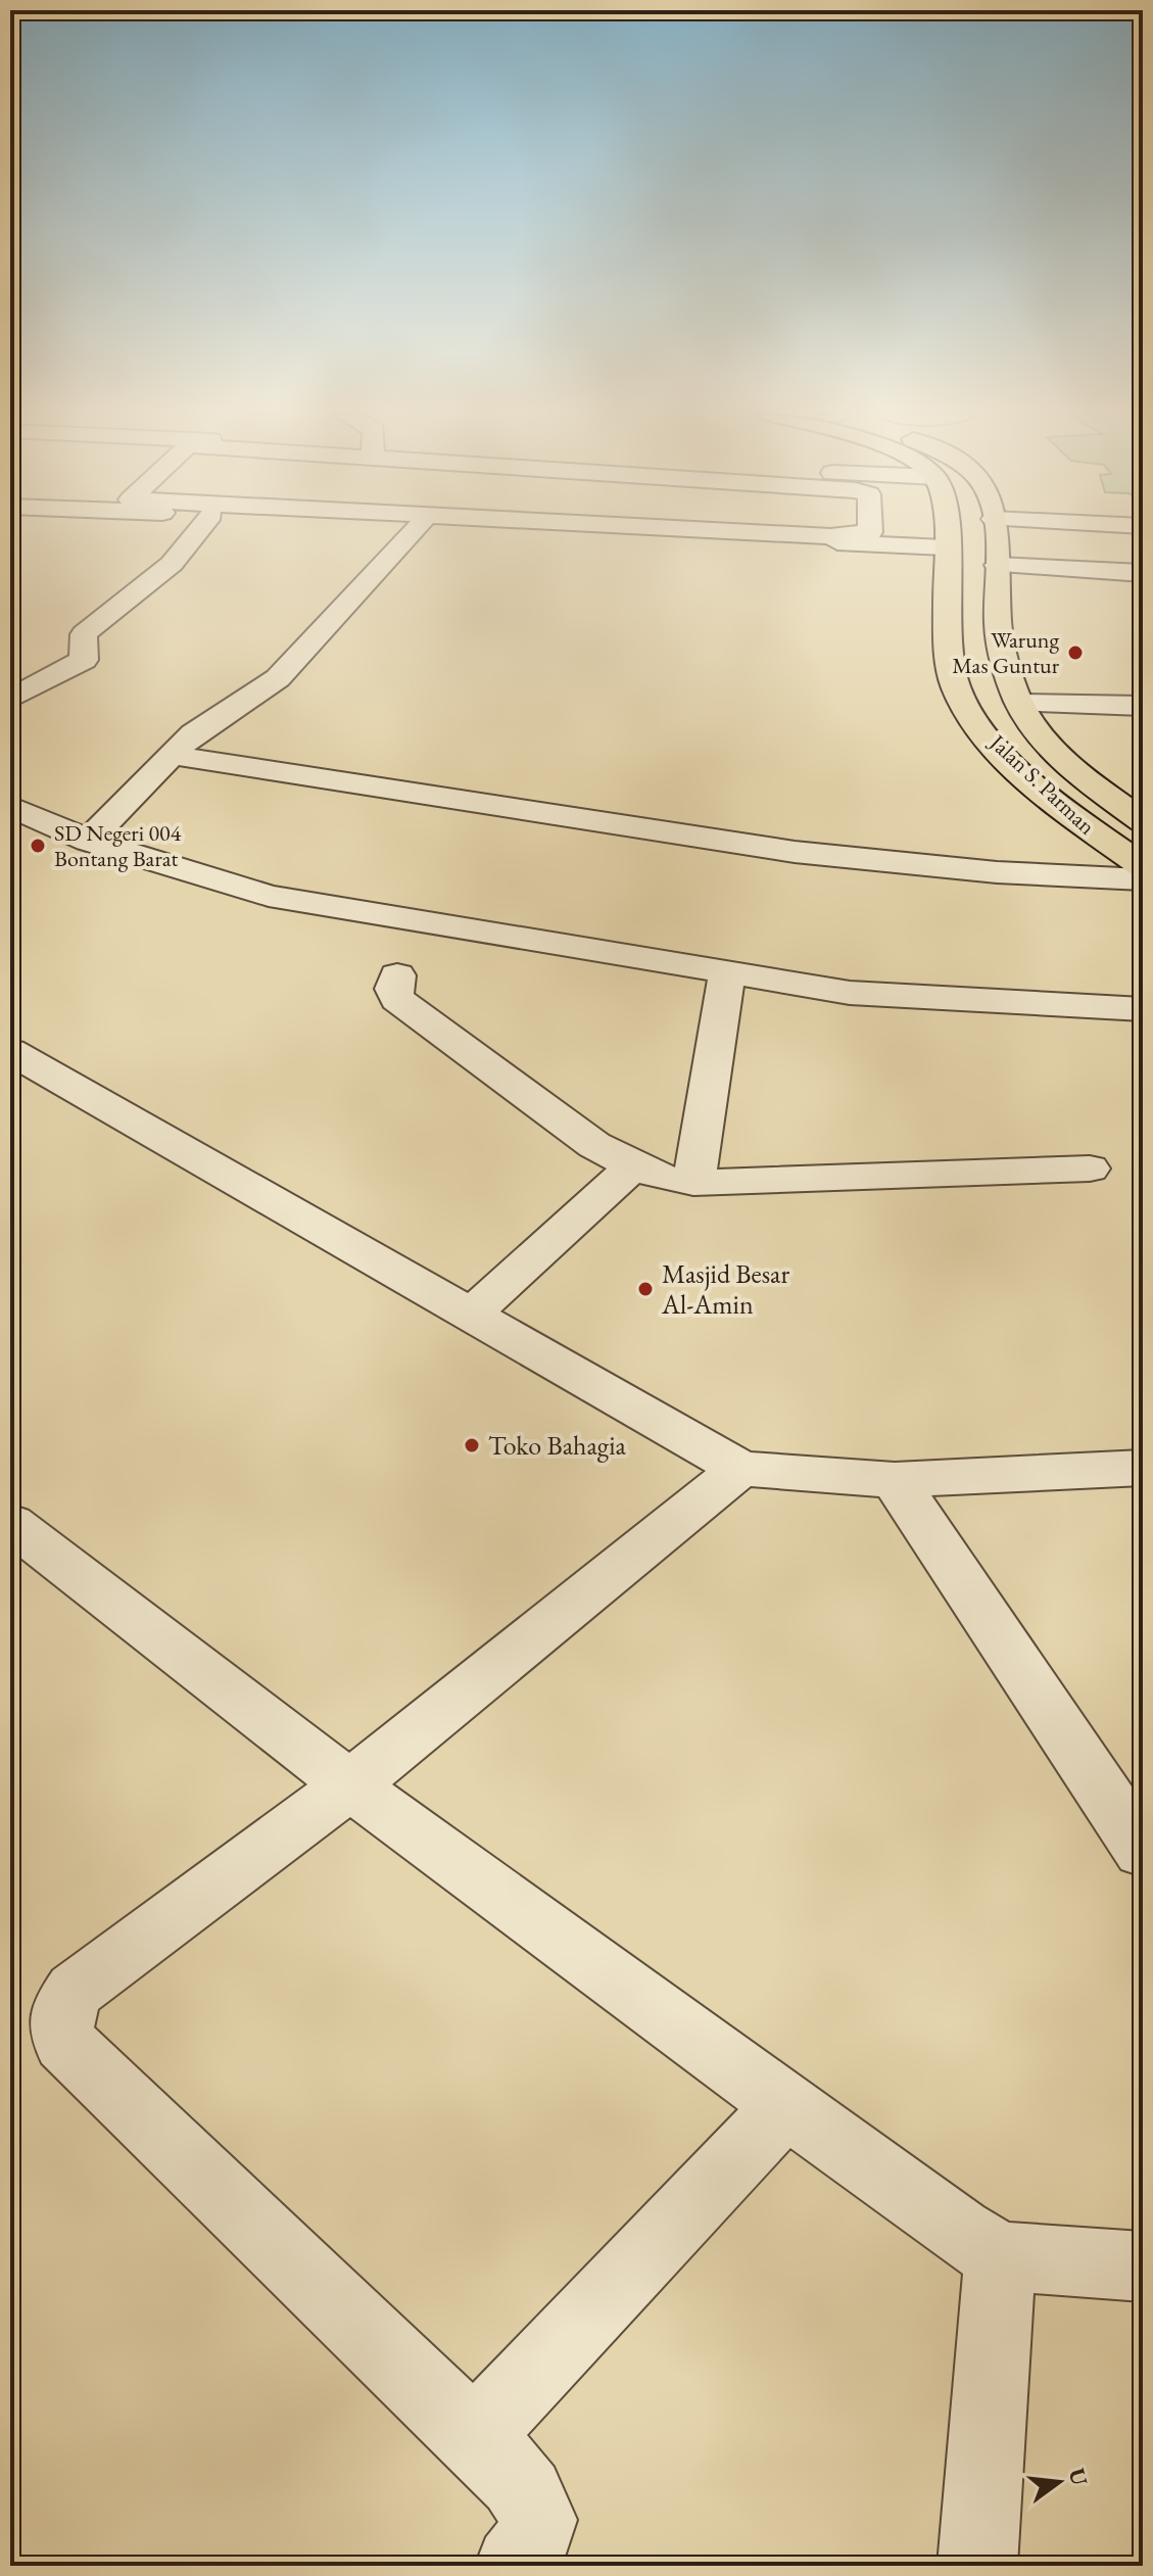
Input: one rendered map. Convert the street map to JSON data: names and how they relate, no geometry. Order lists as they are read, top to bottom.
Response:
{
  "streets": {
    "main road": ["Jalan S. Parman"]
  },
  "places": [
    "Warung Mas Guntur",
    "SD Negeri 004 Bontang Barat",
    "Masjid Besar Al-Amin",
    "Toko Bahagia"
  ],
  "north": "right"
}
